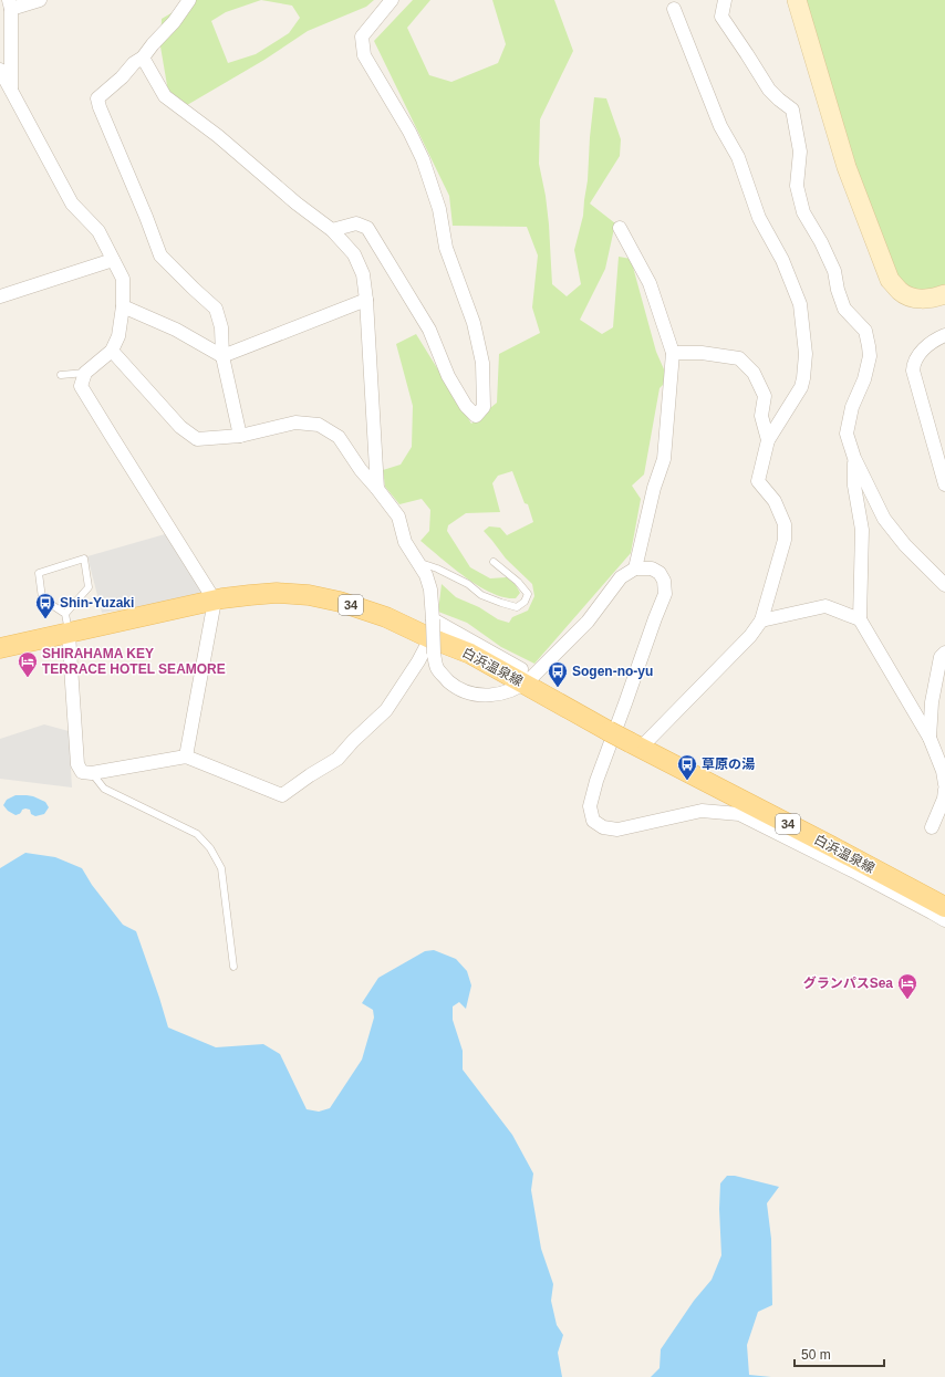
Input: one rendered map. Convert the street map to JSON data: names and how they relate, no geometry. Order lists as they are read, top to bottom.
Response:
{
  "streets": {
    "main road": ["34", "白浜温泉線"]
  },
  "places": {
    "bus stop": ["Shin-Yuzaki", "Sogen-no-yu", "草原の湯"],
    "hotel": ["SHIRAHAMA KEY TERRACE HOTEL SEAMORE", "グランパスSea"]
  },
  "scale_bar": "50 m"
}
